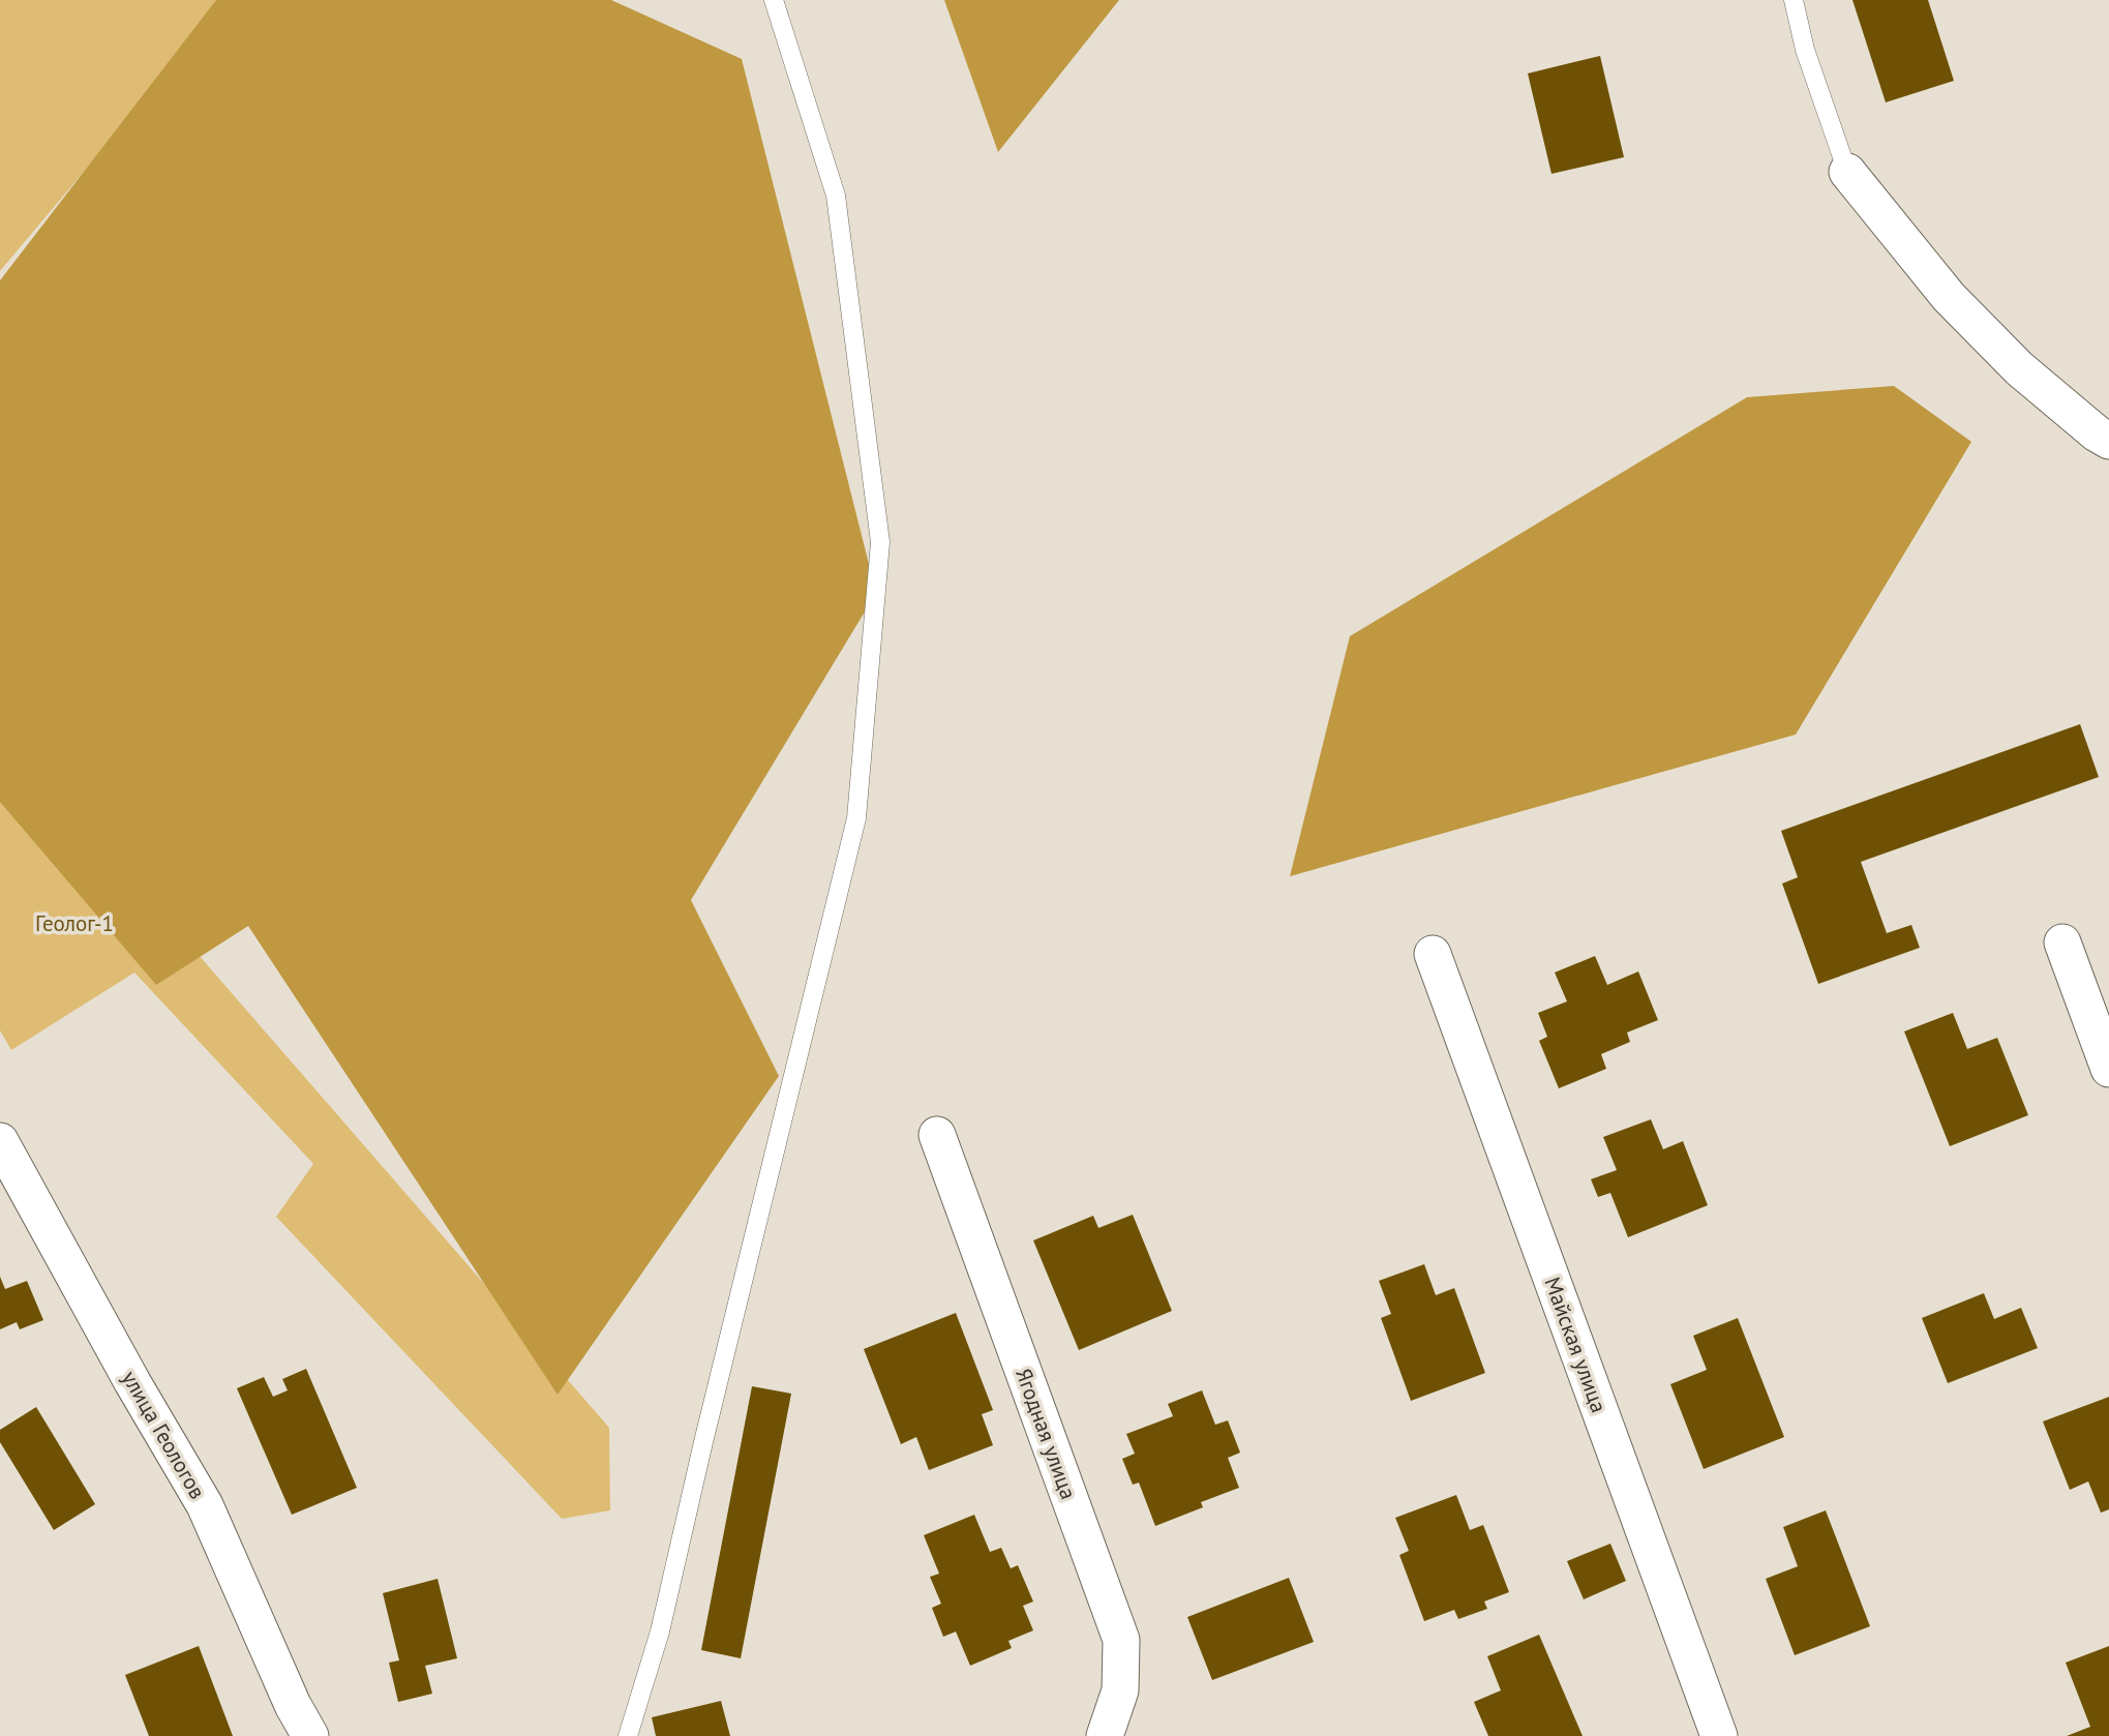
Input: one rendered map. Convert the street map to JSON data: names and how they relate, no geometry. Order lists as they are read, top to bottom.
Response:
{
  "streets": {
    "street": ["Майская улица", "Ягодная улица", "улица Геологов"]
  },
  "parks": ["Геолог-1"]
}
